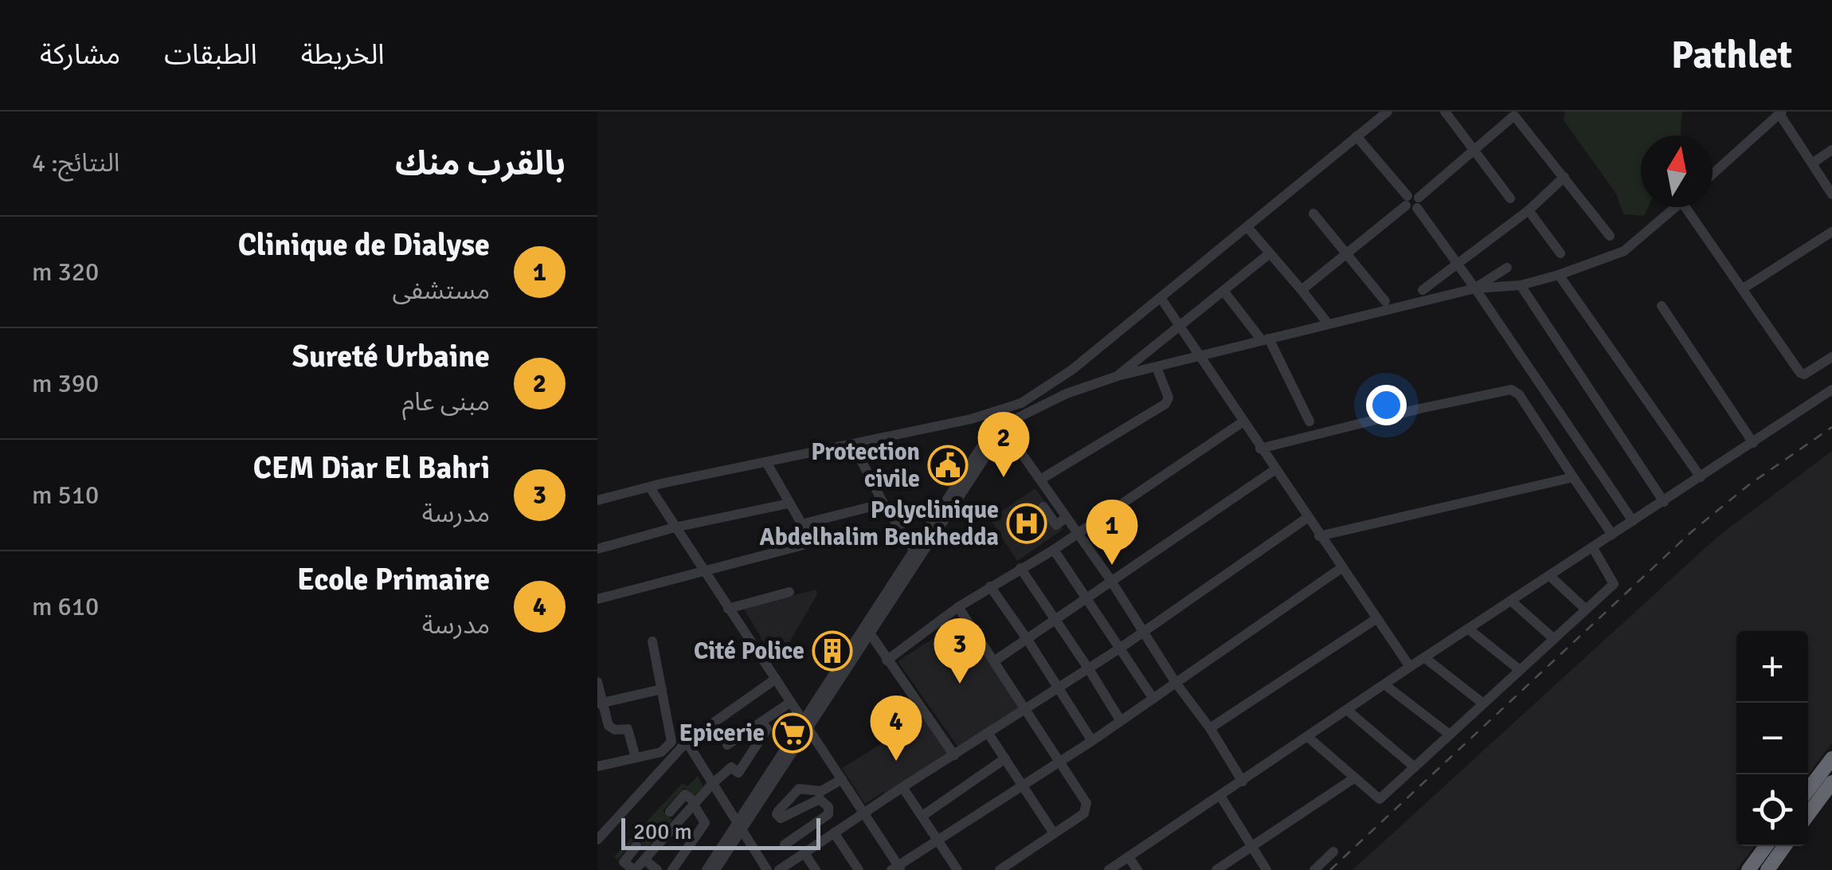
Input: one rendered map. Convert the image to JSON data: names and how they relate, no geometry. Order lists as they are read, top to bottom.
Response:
{
  "places": {
    "public building": ["Protection civile"],
    "hospital": ["Polyclinique Abdelhalim Benkhedda"],
    "building": ["Cité Police"],
    "supermarket": ["Epicerie"]
  },
  "scale_bar": "200 m",
  "north": "top",
  "page": {
    "header": "Pathlet",
    "nav": ["الخريطة", "الطبقات", "مشاركة"],
    "heading": ["بالقرب منك", "النتائج: 4"],
    "list": [
      {
        "mark": "1",
        "name": "Clinique de Dialyse",
        "note": "مستشفى",
        "value": "320 m"
      },
      {
        "mark": "2",
        "name": "Sureté Urbaine",
        "note": "مبنى عام",
        "value": "390 m"
      },
      {
        "mark": "3",
        "name": "CEM Diar El Bahri",
        "note": "مدرسة",
        "value": "510 m"
      },
      {
        "mark": "4",
        "name": "Ecole Primaire",
        "note": "مدرسة",
        "value": "610 m"
      }
    ],
    "pins": [
      "2",
      "1",
      "3",
      "4"
    ],
    "map_buttons": ["+", "−"],
    "scale": "200 m"
  }
}
